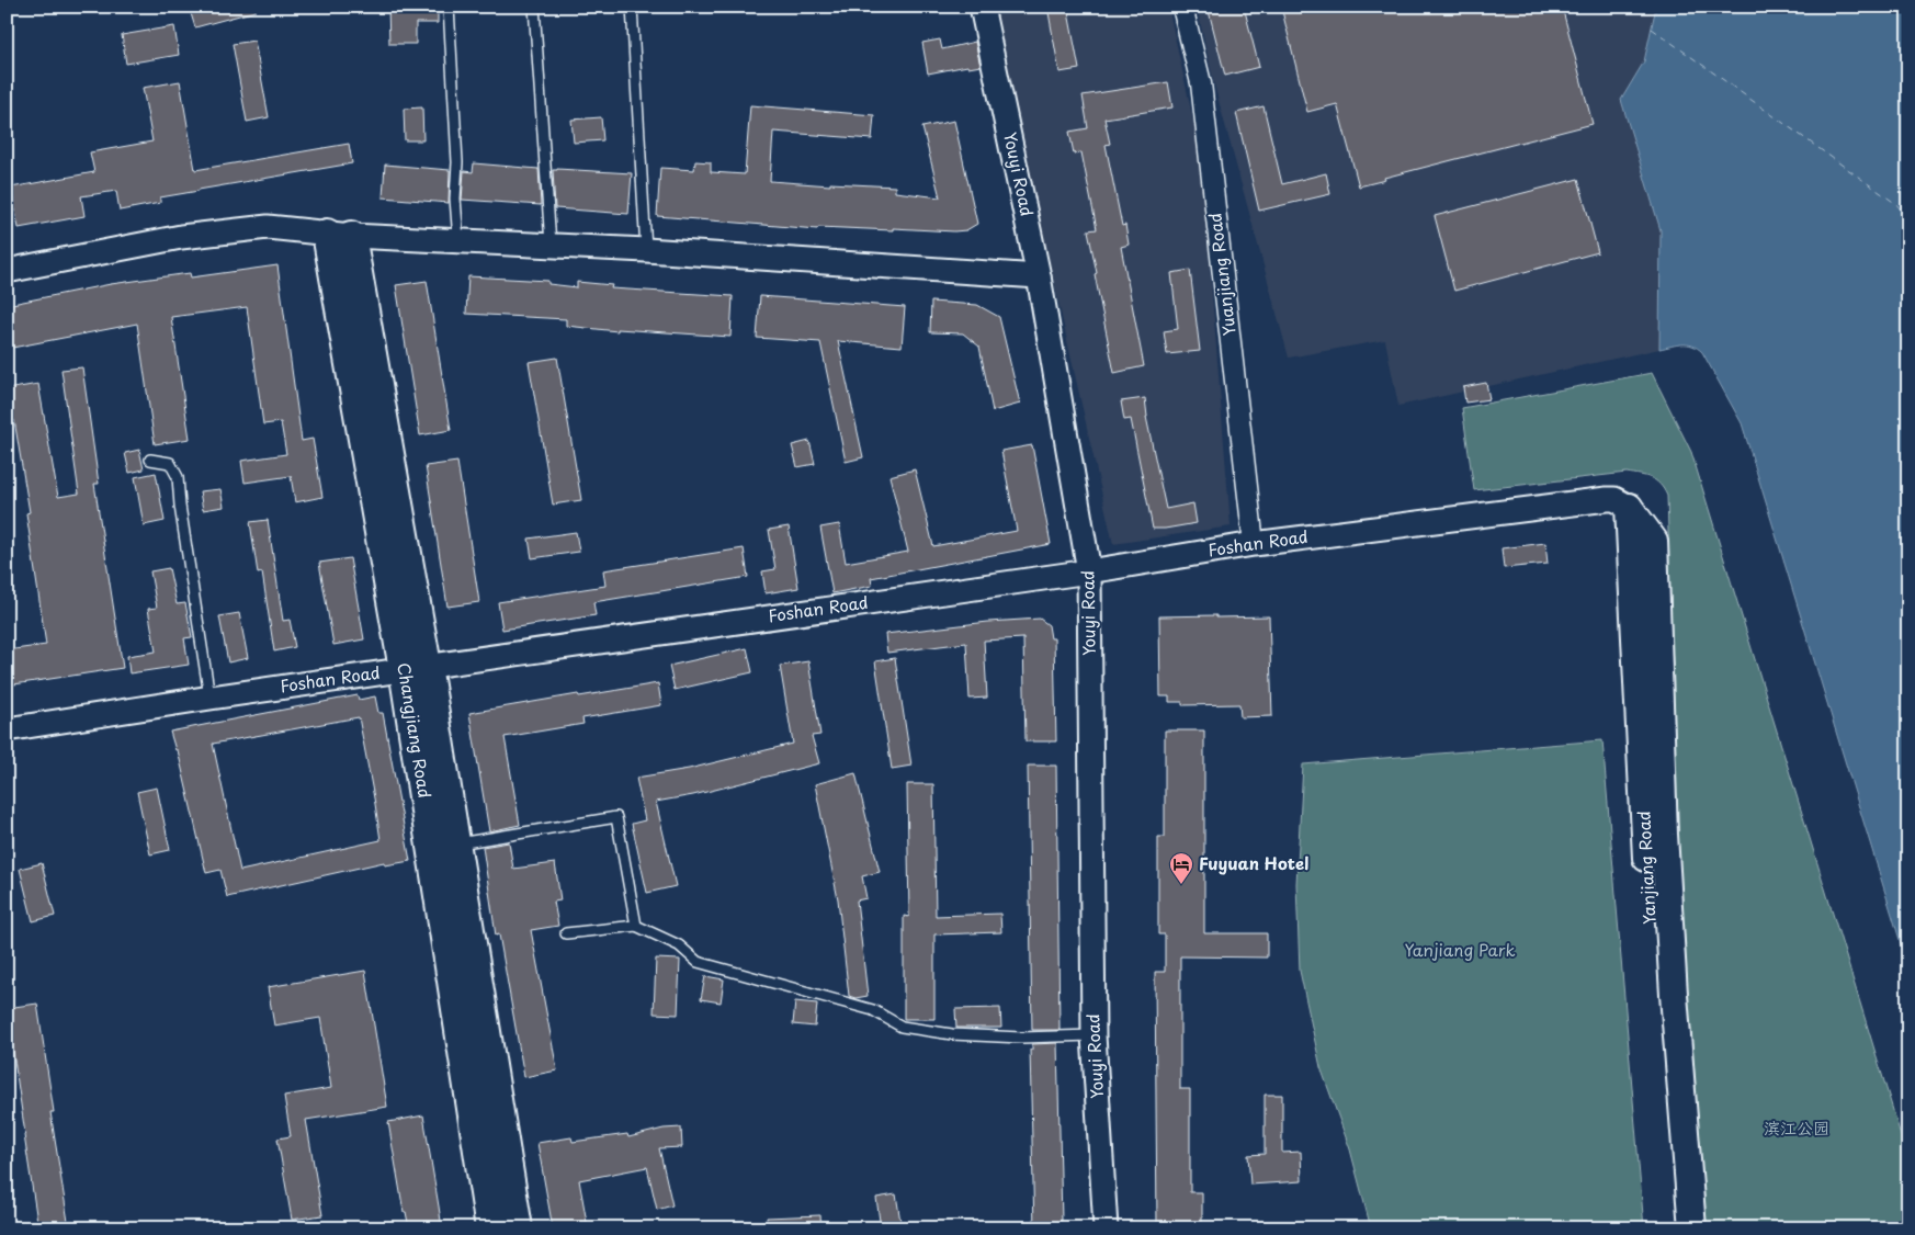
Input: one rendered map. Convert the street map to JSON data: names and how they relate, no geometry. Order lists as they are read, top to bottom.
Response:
{
  "streets": {
    "main road": ["Changjiang Road", "Yanjiang Road"],
    "street": ["Youyi Road", "Yuanjiang Road", "Foshan Road"]
  },
  "crossings": [
    ["Youyi Road", "Foshan Road"],
    ["Yuanjiang Road", "Foshan Road"],
    ["Foshan Road", "Changjiang Road"],
    ["Foshan Road", "Yanjiang Road"]
  ],
  "parks": ["Yanjiang Park", "滨江公园"],
  "places": {
    "hotel": ["Fuyuan Hotel"]
  }
}
